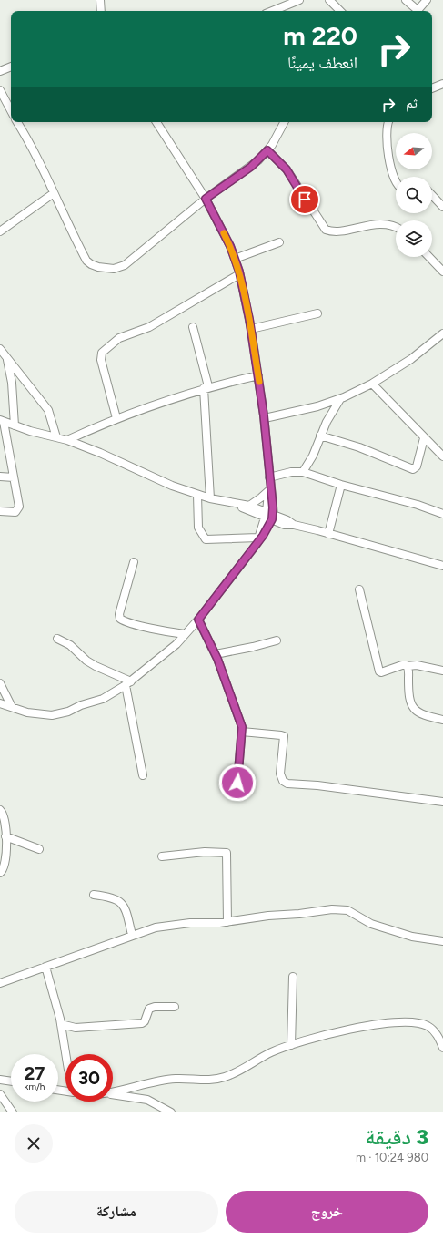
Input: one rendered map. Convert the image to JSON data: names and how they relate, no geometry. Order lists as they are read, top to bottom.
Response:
{
  "north": "left",
  "page": {
    "turn": ["220 m", "انعطف يمينًا"],
    "then": "ثم",
    "speed": "27 km/h",
    "limit": "30",
    "heading": ["3 دقيقة", "980 m · 10:24"],
    "buttons": ["خروج", "مشاركة"]
  }
}
